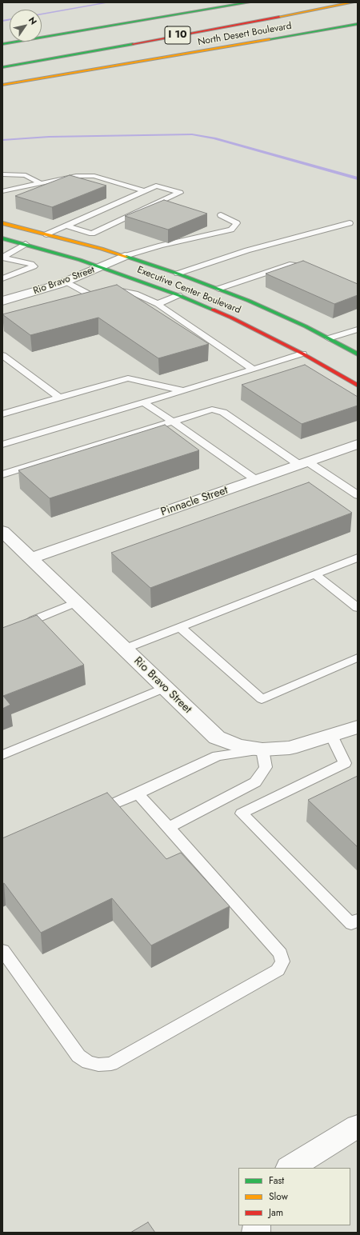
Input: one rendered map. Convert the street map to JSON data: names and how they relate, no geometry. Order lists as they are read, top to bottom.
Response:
{
  "streets": {
    "main road": ["North Desert Boulevard", "I 10", "Executive Center Boulevard"],
    "street": ["Rio Bravo Street", "Pinnacle Street"]
  },
  "crossings": [
    ["Rio Bravo Street", "Executive Center Boulevard"],
    ["Rio Bravo Street", "Pinnacle Street"]
  ],
  "legend": ["Fast", "Slow", "Jam"],
  "north": "top right"
}
